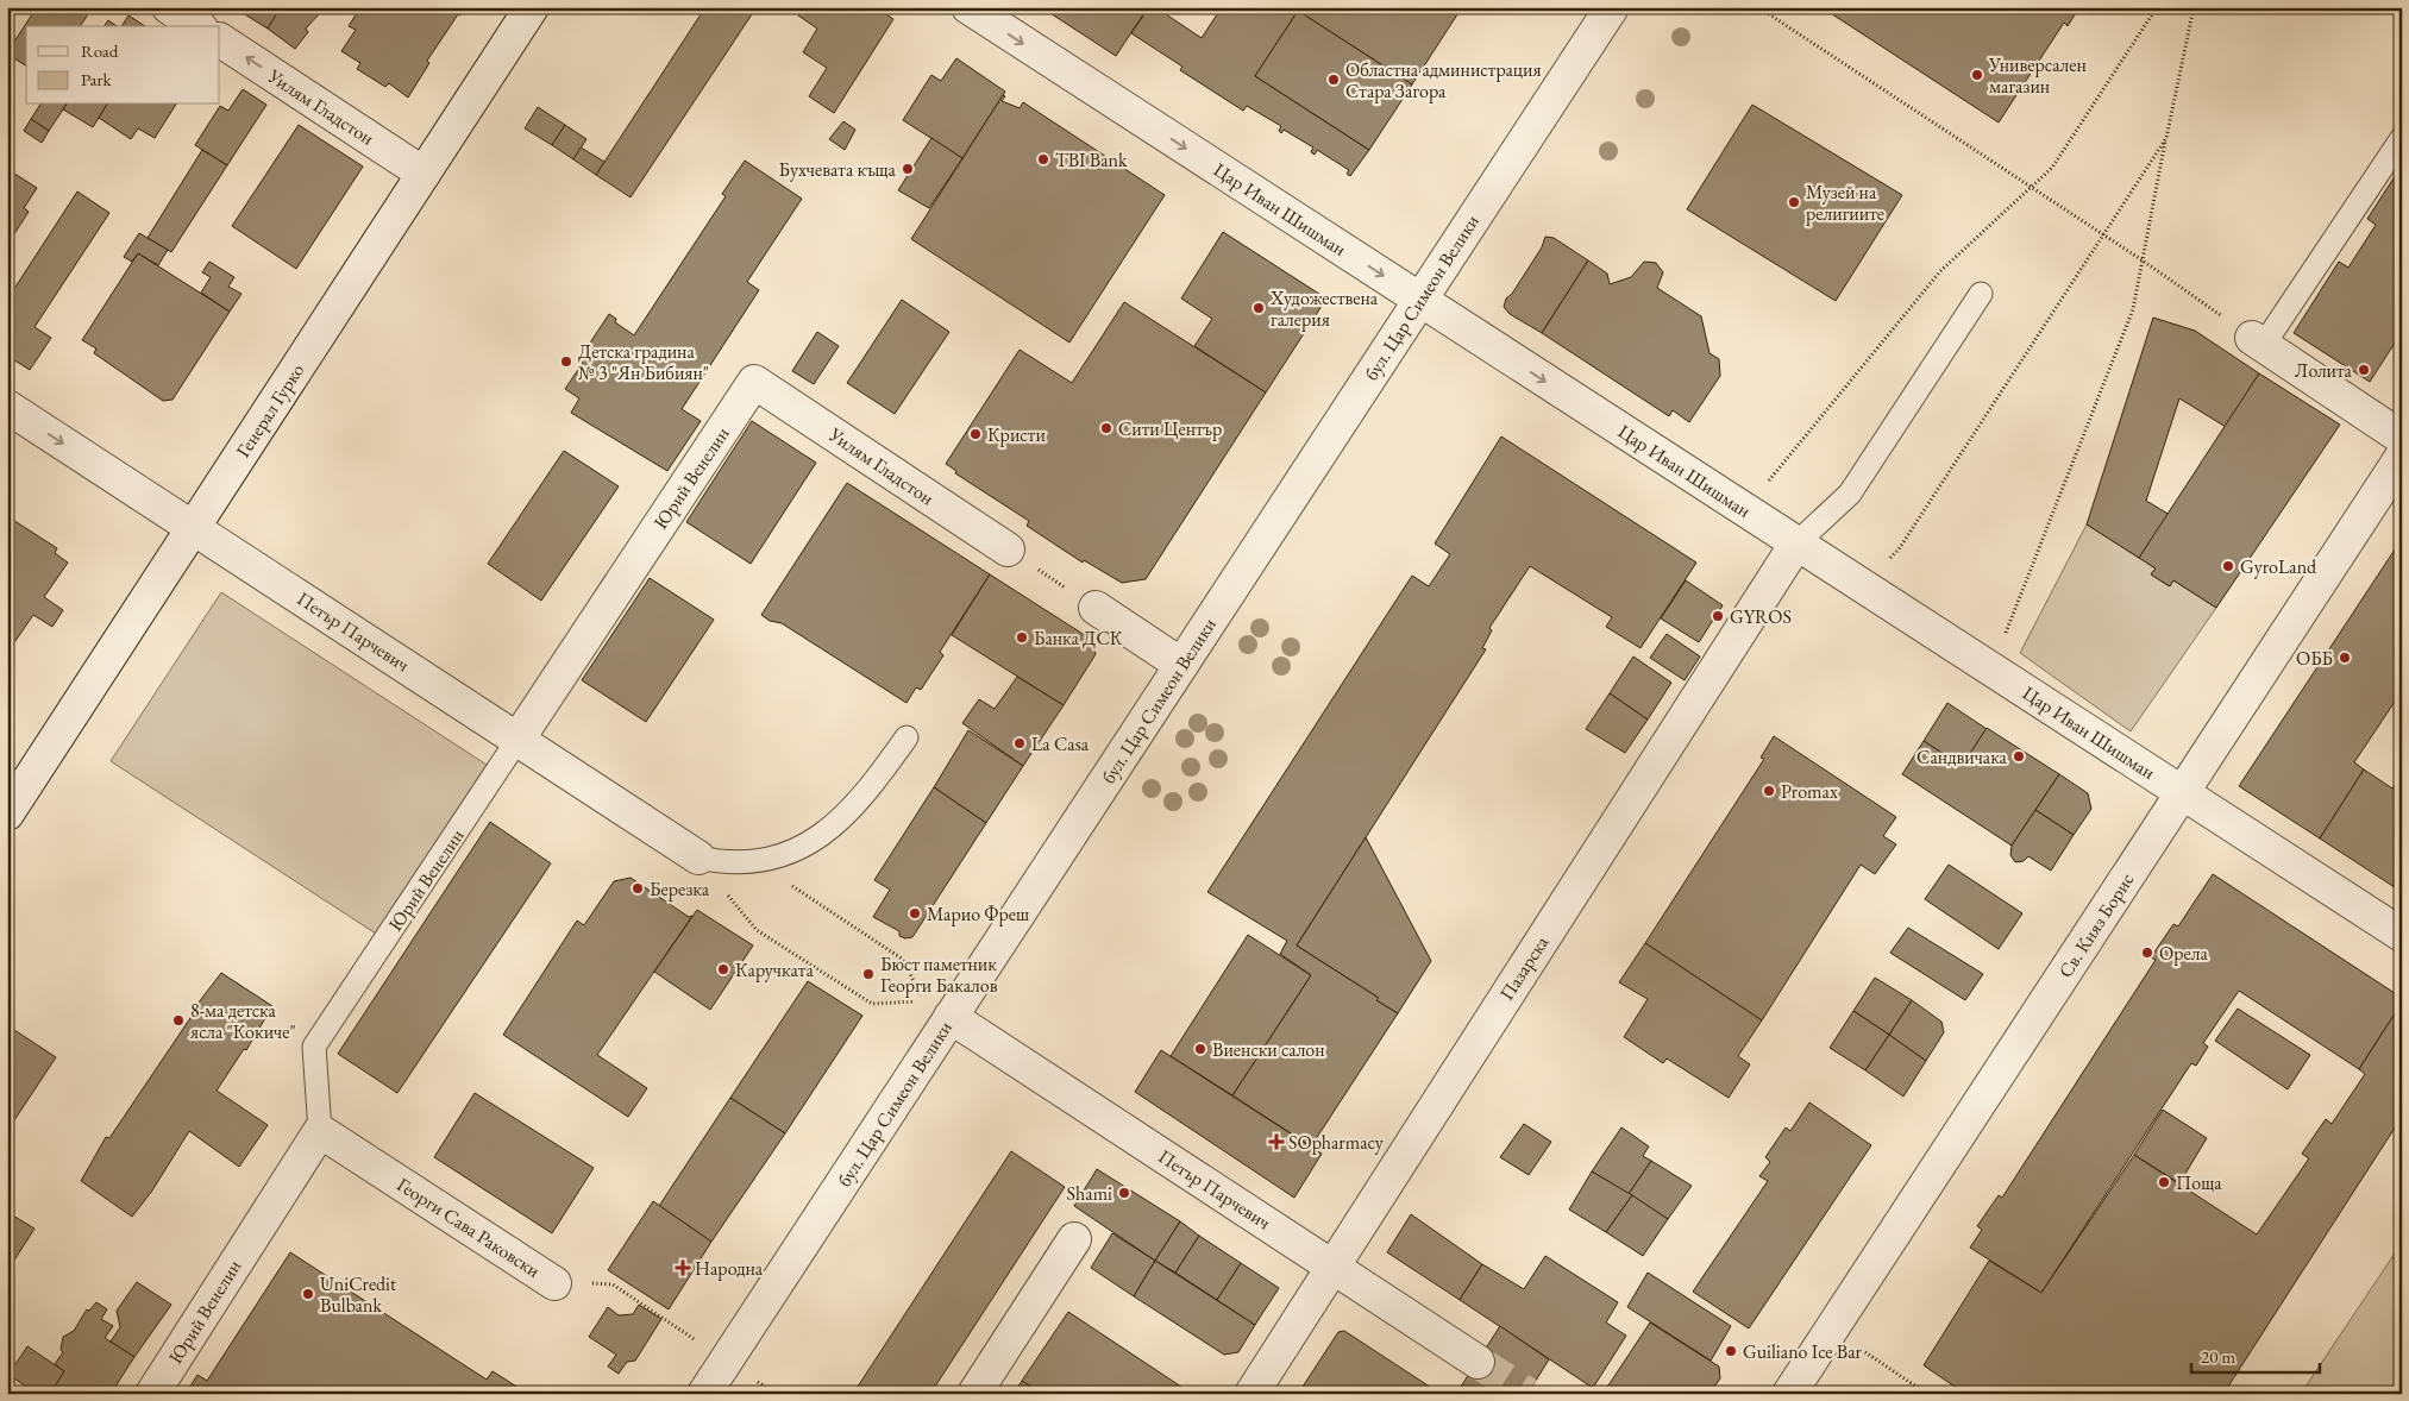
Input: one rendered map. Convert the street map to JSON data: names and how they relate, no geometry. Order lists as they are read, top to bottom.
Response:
{
  "streets": {
    "street": [
      "Уилям Гладстон",
      "Цар Иван Шишман",
      "бул. Цар Симеон Велики",
      "Генерал Гурко",
      "Юрий Венелин",
      "Петър Парчевич",
      "Св. Княз Борис",
      "Пазарска",
      "Георги Сава Раковски"
    ]
  },
  "crossings": [
    ["Уилям Гладстон", "Генерал Гурко"],
    ["Уилям Гладстон", "Юрий Венелин"],
    ["Цар Иван Шишман", "бул. Цар Симеон Велики"],
    ["Цар Иван Шишман", "Св. Княз Борис"],
    ["Цар Иван Шишман", "Пазарска"],
    ["бул. Цар Симеон Велики", "Петър Парчевич"],
    ["бул. Цар Симеон Велики", "Георги Сава Раковски"],
    ["Генерал Гурко", "Петър Парчевич"],
    ["Юрий Венелин", "Петър Парчевич"],
    ["Юрий Венелин", "Георги Сава Раковски"],
    ["Петър Парчевич", "Пазарска"]
  ],
  "one_way": ["Уилям Гладстон", "Цар Иван Шишман"],
  "places": {
    "other": [
      "Универсален магазин",
      "Областна администрация Стара Загора",
      "TBI Bank",
      "Бухчевата къща",
      "Музей на религиите",
      "Художествена галерия",
      "Детска градина № 3 \"Ян Бибиян\"",
      "Лолита",
      "Сити Център",
      "Кристи",
      "GyroLand",
      "GYROS",
      "Банка ДСК",
      "ОББ",
      "La Casa",
      "Сандвичака",
      "Promax",
      "Березка",
      "Марио Фреш",
      "Орела",
      "Каручката",
      "Бюст паметник Георги Бакалов",
      "8-ма детска ясла \"Кокиче\"",
      "Виенски салон",
      "Поща",
      "Shami",
      "UniCredit Bulbank",
      "Guiliano Ice Bar"
    ],
    "health": ["SOpharmacy", "Народна"]
  },
  "legend": ["Road", "Park"],
  "scale_bar": "20 m"
}
